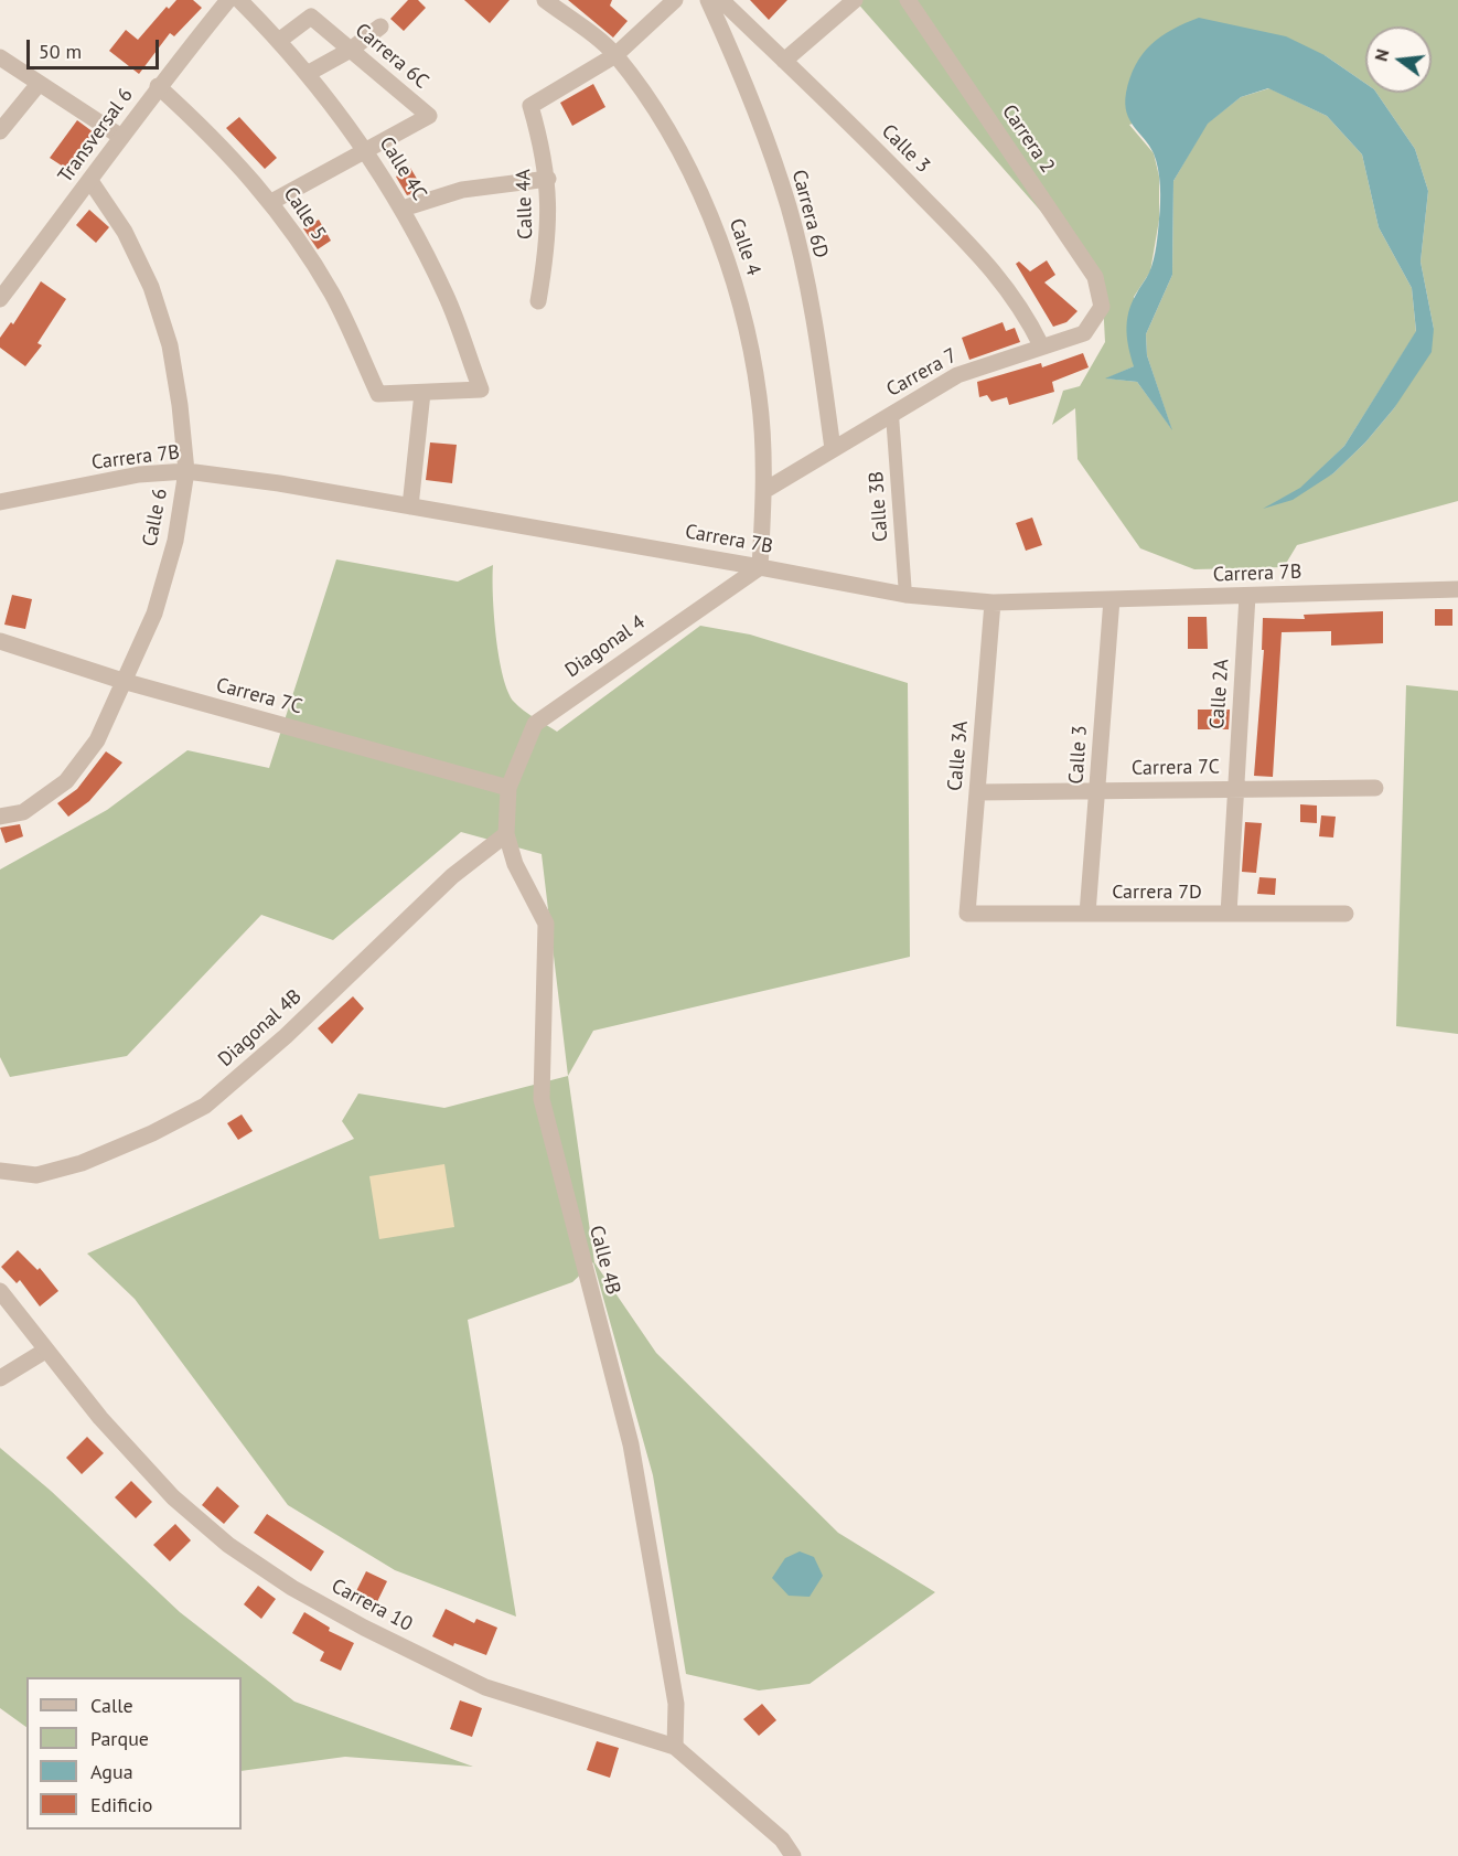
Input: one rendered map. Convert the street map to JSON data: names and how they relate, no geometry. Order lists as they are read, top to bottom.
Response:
{
  "streets": {
    "street": [
      "Carrera 6C",
      "Transversal 6",
      "Carrera 2",
      "Calle 3",
      "Calle 4C",
      "Calle 4A",
      "Calle 5",
      "Carrera 6D",
      "Calle 4",
      "Carrera 7",
      "Carrera 7B",
      "Calle 3B",
      "Calle 6",
      "Diagonal 4",
      "Calle 2A",
      "Carrera 7C",
      "Calle 3A",
      "Carrera 7D",
      "Diagonal 4B",
      "Calle 4B",
      "Carrera 10"
    ]
  },
  "crossings": [
    ["Carrera 6C", "Calle 4C"],
    ["Carrera 6C", "Calle 5"],
    ["Transversal 6", "Calle 5"],
    ["Transversal 6", "Calle 6"],
    ["Carrera 2", "Carrera 7"],
    ["Calle 3", "Carrera 7"],
    ["Calle 3", "Carrera 7B"],
    ["Calle 3", "Carrera 7C"],
    ["Calle 3", "Carrera 7D"],
    ["Calle 4C", "Calle 5"],
    ["Calle 4A", "Calle 4"],
    ["Carrera 6D", "Carrera 7"],
    ["Calle 4", "Carrera 7"],
    ["Calle 4", "Carrera 7B"],
    ["Calle 4", "Diagonal 4"],
    ["Carrera 7", "Calle 3B"],
    ["Carrera 7B", "Calle 3B"],
    ["Carrera 7B", "Calle 6"],
    ["Carrera 7B", "Diagonal 4"],
    ["Carrera 7B", "Calle 2A"],
    ["Carrera 7B", "Calle 3A"],
    ["Calle 6", "Carrera 7C"],
    ["Diagonal 4", "Carrera 7C"],
    ["Diagonal 4", "Calle 4B"],
    ["Calle 2A", "Carrera 7C"],
    ["Calle 2A", "Carrera 7D"],
    ["Carrera 7C", "Calle 3A"],
    ["Carrera 7C", "Calle 4B"],
    ["Calle 3A", "Carrera 7D"],
    ["Diagonal 4B", "Calle 4B"],
    ["Calle 4B", "Carrera 10"]
  ],
  "legend": [
    "Calle",
    "Parque",
    "Agua",
    "Edificio"
  ],
  "scale_bar": "50 m",
  "north": "left"
}
